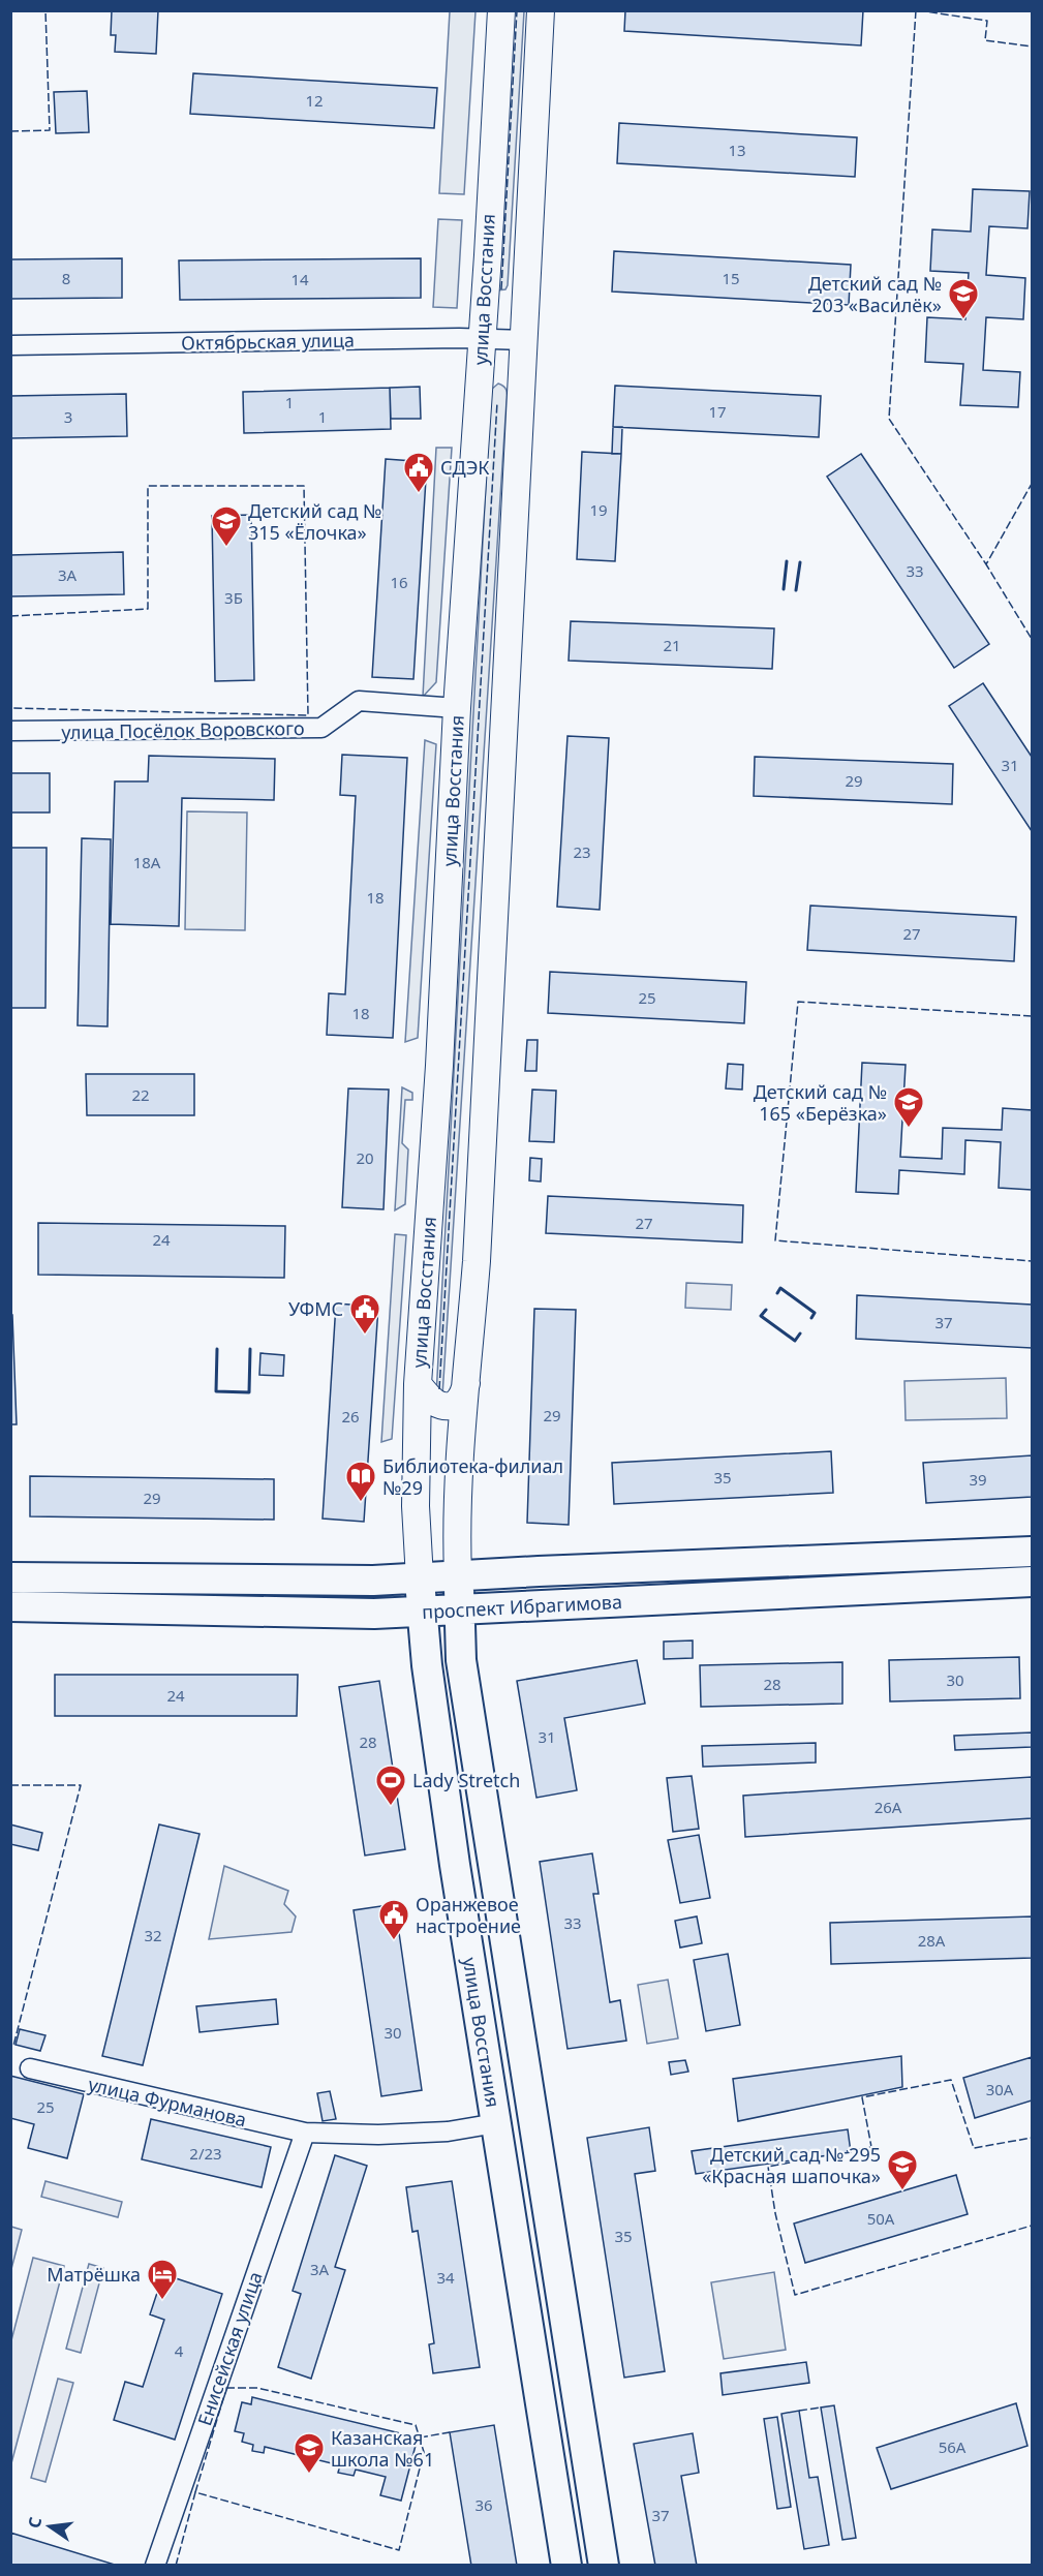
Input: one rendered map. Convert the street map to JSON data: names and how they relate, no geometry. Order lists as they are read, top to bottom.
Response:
{
  "streets": {
    "main road": ["улица Восстания", "проспект Ибрагимова"],
    "street": [
      "Октябрьская улица",
      "улица Посёлок Воровского",
      "улица Фурманова",
      "Енисейская улица"
    ]
  },
  "crossings": [
    ["улица Восстания", "Октябрьская улица"],
    ["улица Восстания", "улица Посёлок Воровского"],
    ["улица Восстания", "проспект Ибрагимова"],
    ["улица Восстания", "улица Фурманова"],
    ["улица Фурманова", "Енисейская улица"]
  ],
  "places": {
    "school or university": [
      "Детский сад № 203 «Василёк»",
      "Детский сад № 315 «Ёлочка»",
      "Детский сад № 165 «Берёзка»",
      "Детский сад № 295 «Красная шапочка»",
      "Казанская школа №61"
    ],
    "public building": ["СДЭК", "УФМС", "Оранжевое настроение"],
    "library": ["Библиотека-филиал №29"],
    "sports": ["Lady Stretch"],
    "hotel": ["Матрёшка"]
  },
  "house_numbers": [
    "12",
    "13",
    "8",
    "15",
    "14",
    "1",
    "17",
    "3",
    "1",
    "19",
    "33",
    "3А",
    "16",
    "3Б",
    "21",
    "31",
    "29",
    "23",
    "18А",
    "18",
    "27",
    "25",
    "18",
    "22",
    "20",
    "27",
    "24",
    "37",
    "29",
    "26",
    "35",
    "39",
    "29",
    "30",
    "28",
    "24",
    "31",
    "28",
    "26А",
    "33",
    "32",
    "28А",
    "30",
    "30А",
    "25",
    "2/23",
    "50А",
    "35",
    "3А",
    "34",
    "4",
    "56А",
    "36",
    "37"
  ],
  "north": "left"
}
